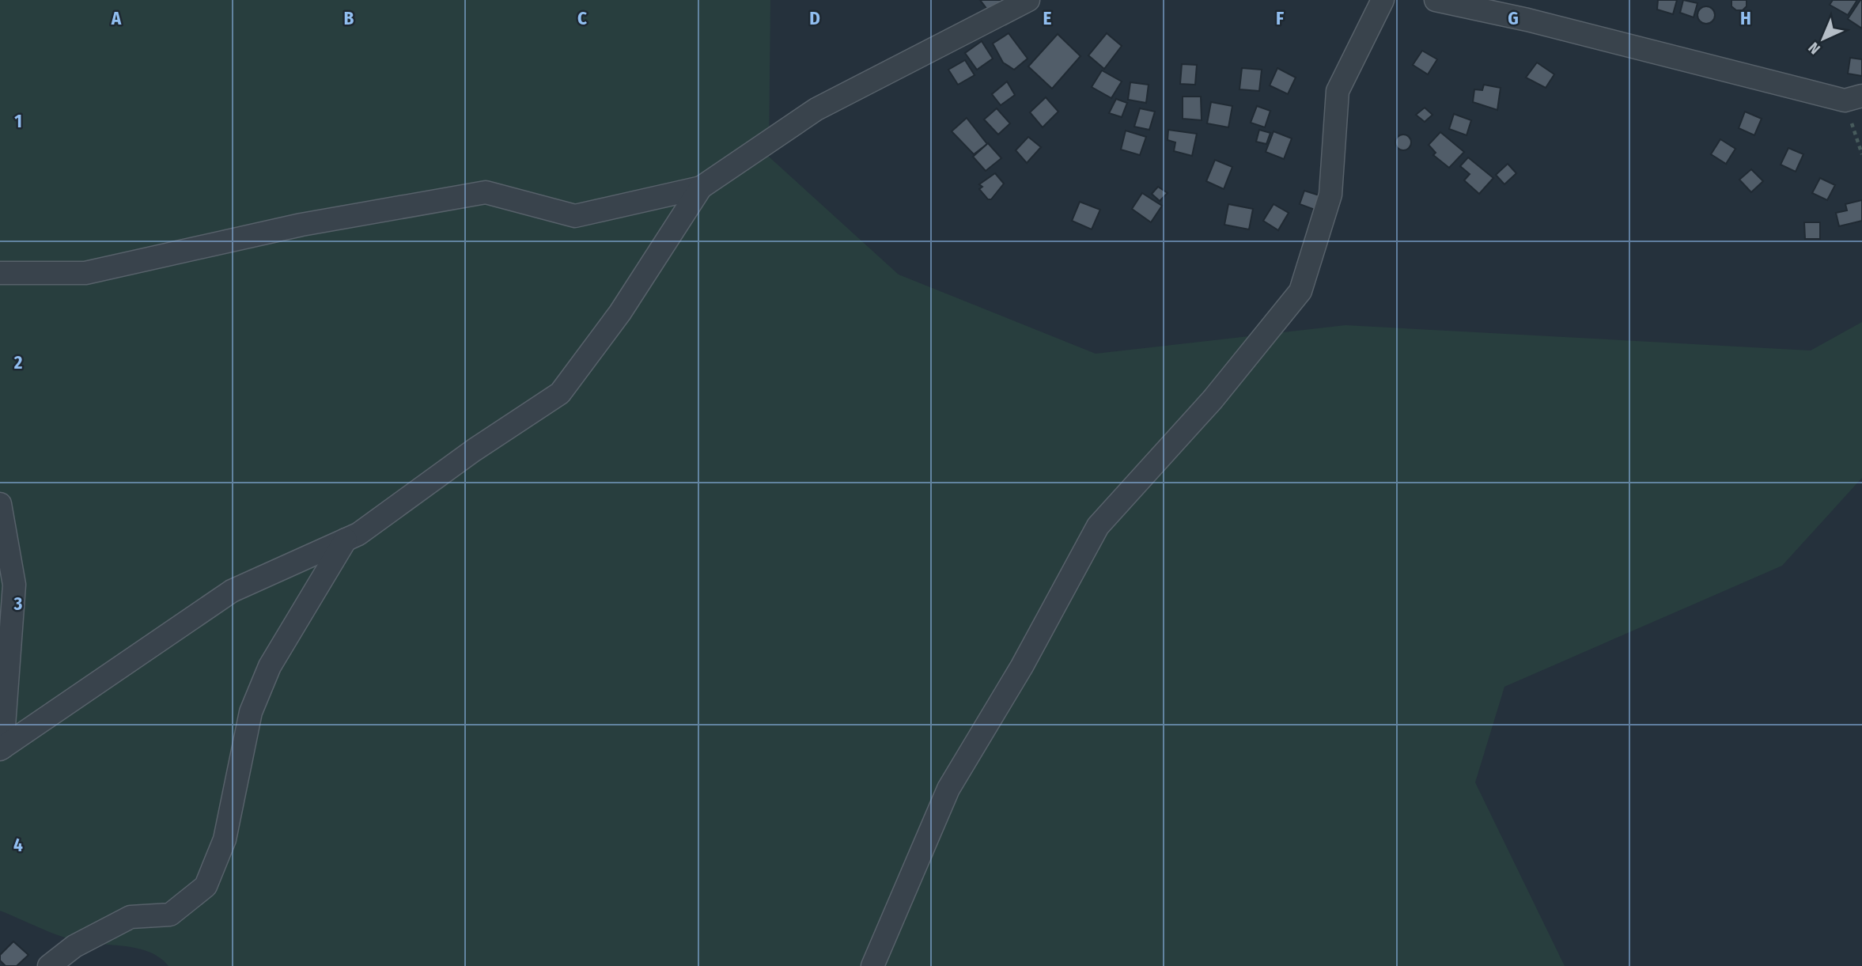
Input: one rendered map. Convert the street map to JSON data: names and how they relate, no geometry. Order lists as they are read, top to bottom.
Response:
{
  "north": "bottom left",
  "grid": {
    "columns": [
      "A",
      "B",
      "C",
      "D",
      "E",
      "F",
      "G",
      "H"
    ],
    "rows": [
      "1",
      "2",
      "3",
      "4"
    ]
  }
}
